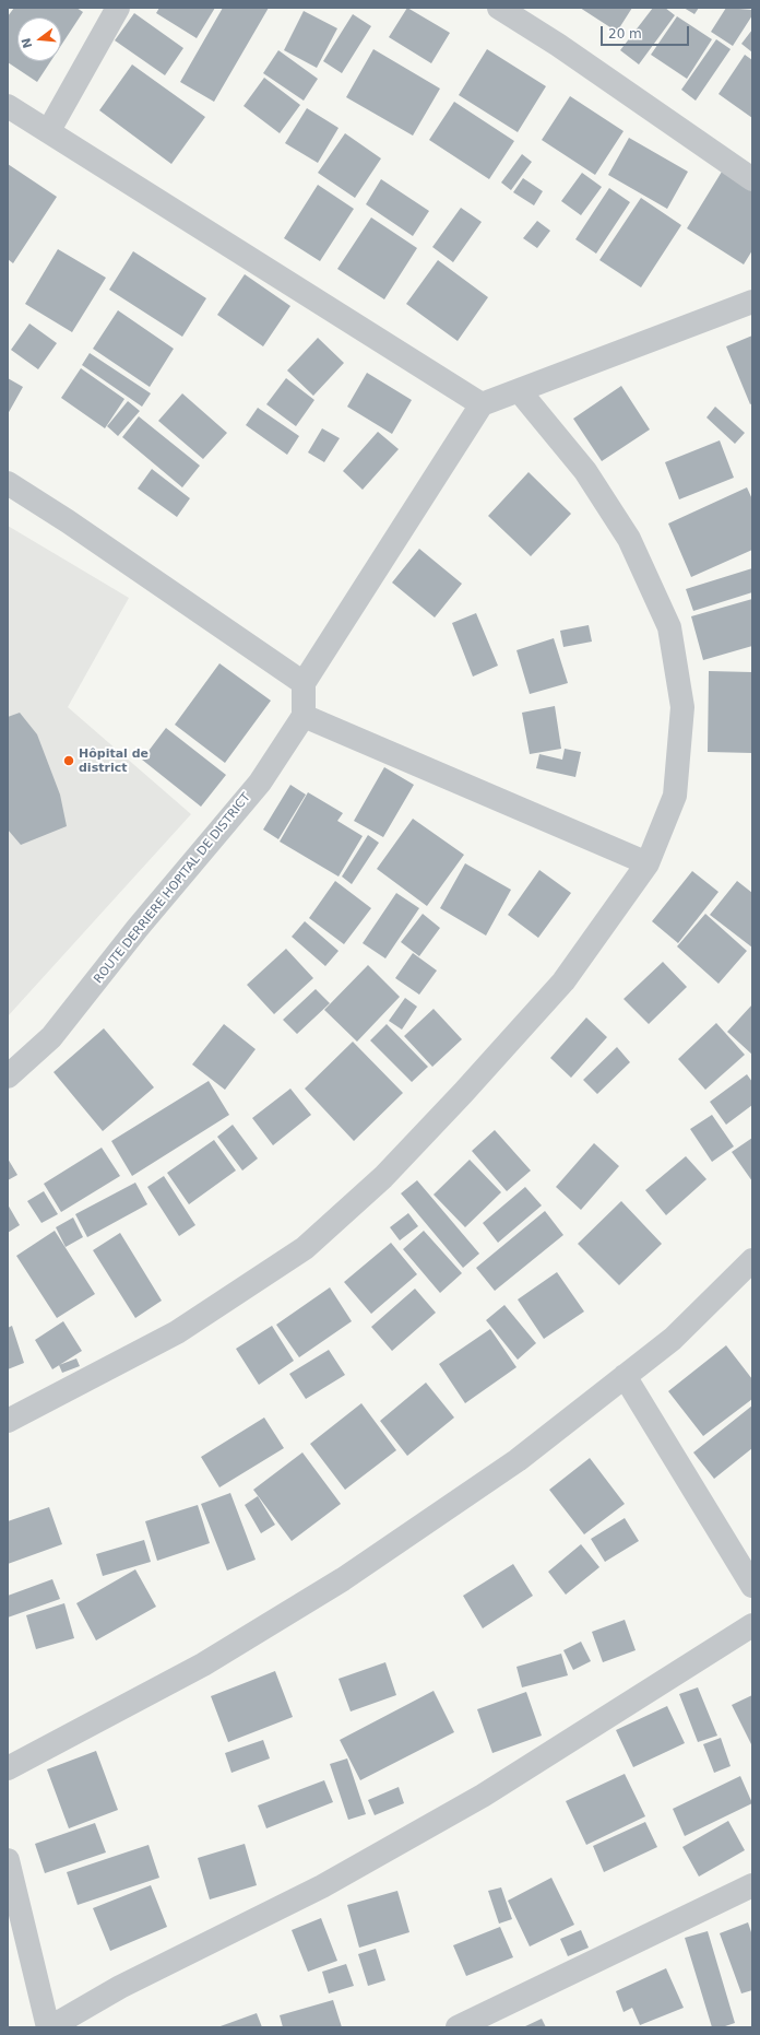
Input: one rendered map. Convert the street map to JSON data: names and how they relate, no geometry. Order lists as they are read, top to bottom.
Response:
{
  "streets": {
    "street": ["ROUTE DERRIERE HOPITAL DE DISTRICT"]
  },
  "places": ["Hôpital de district"],
  "scale_bar": "20 m",
  "north": "left"
}
